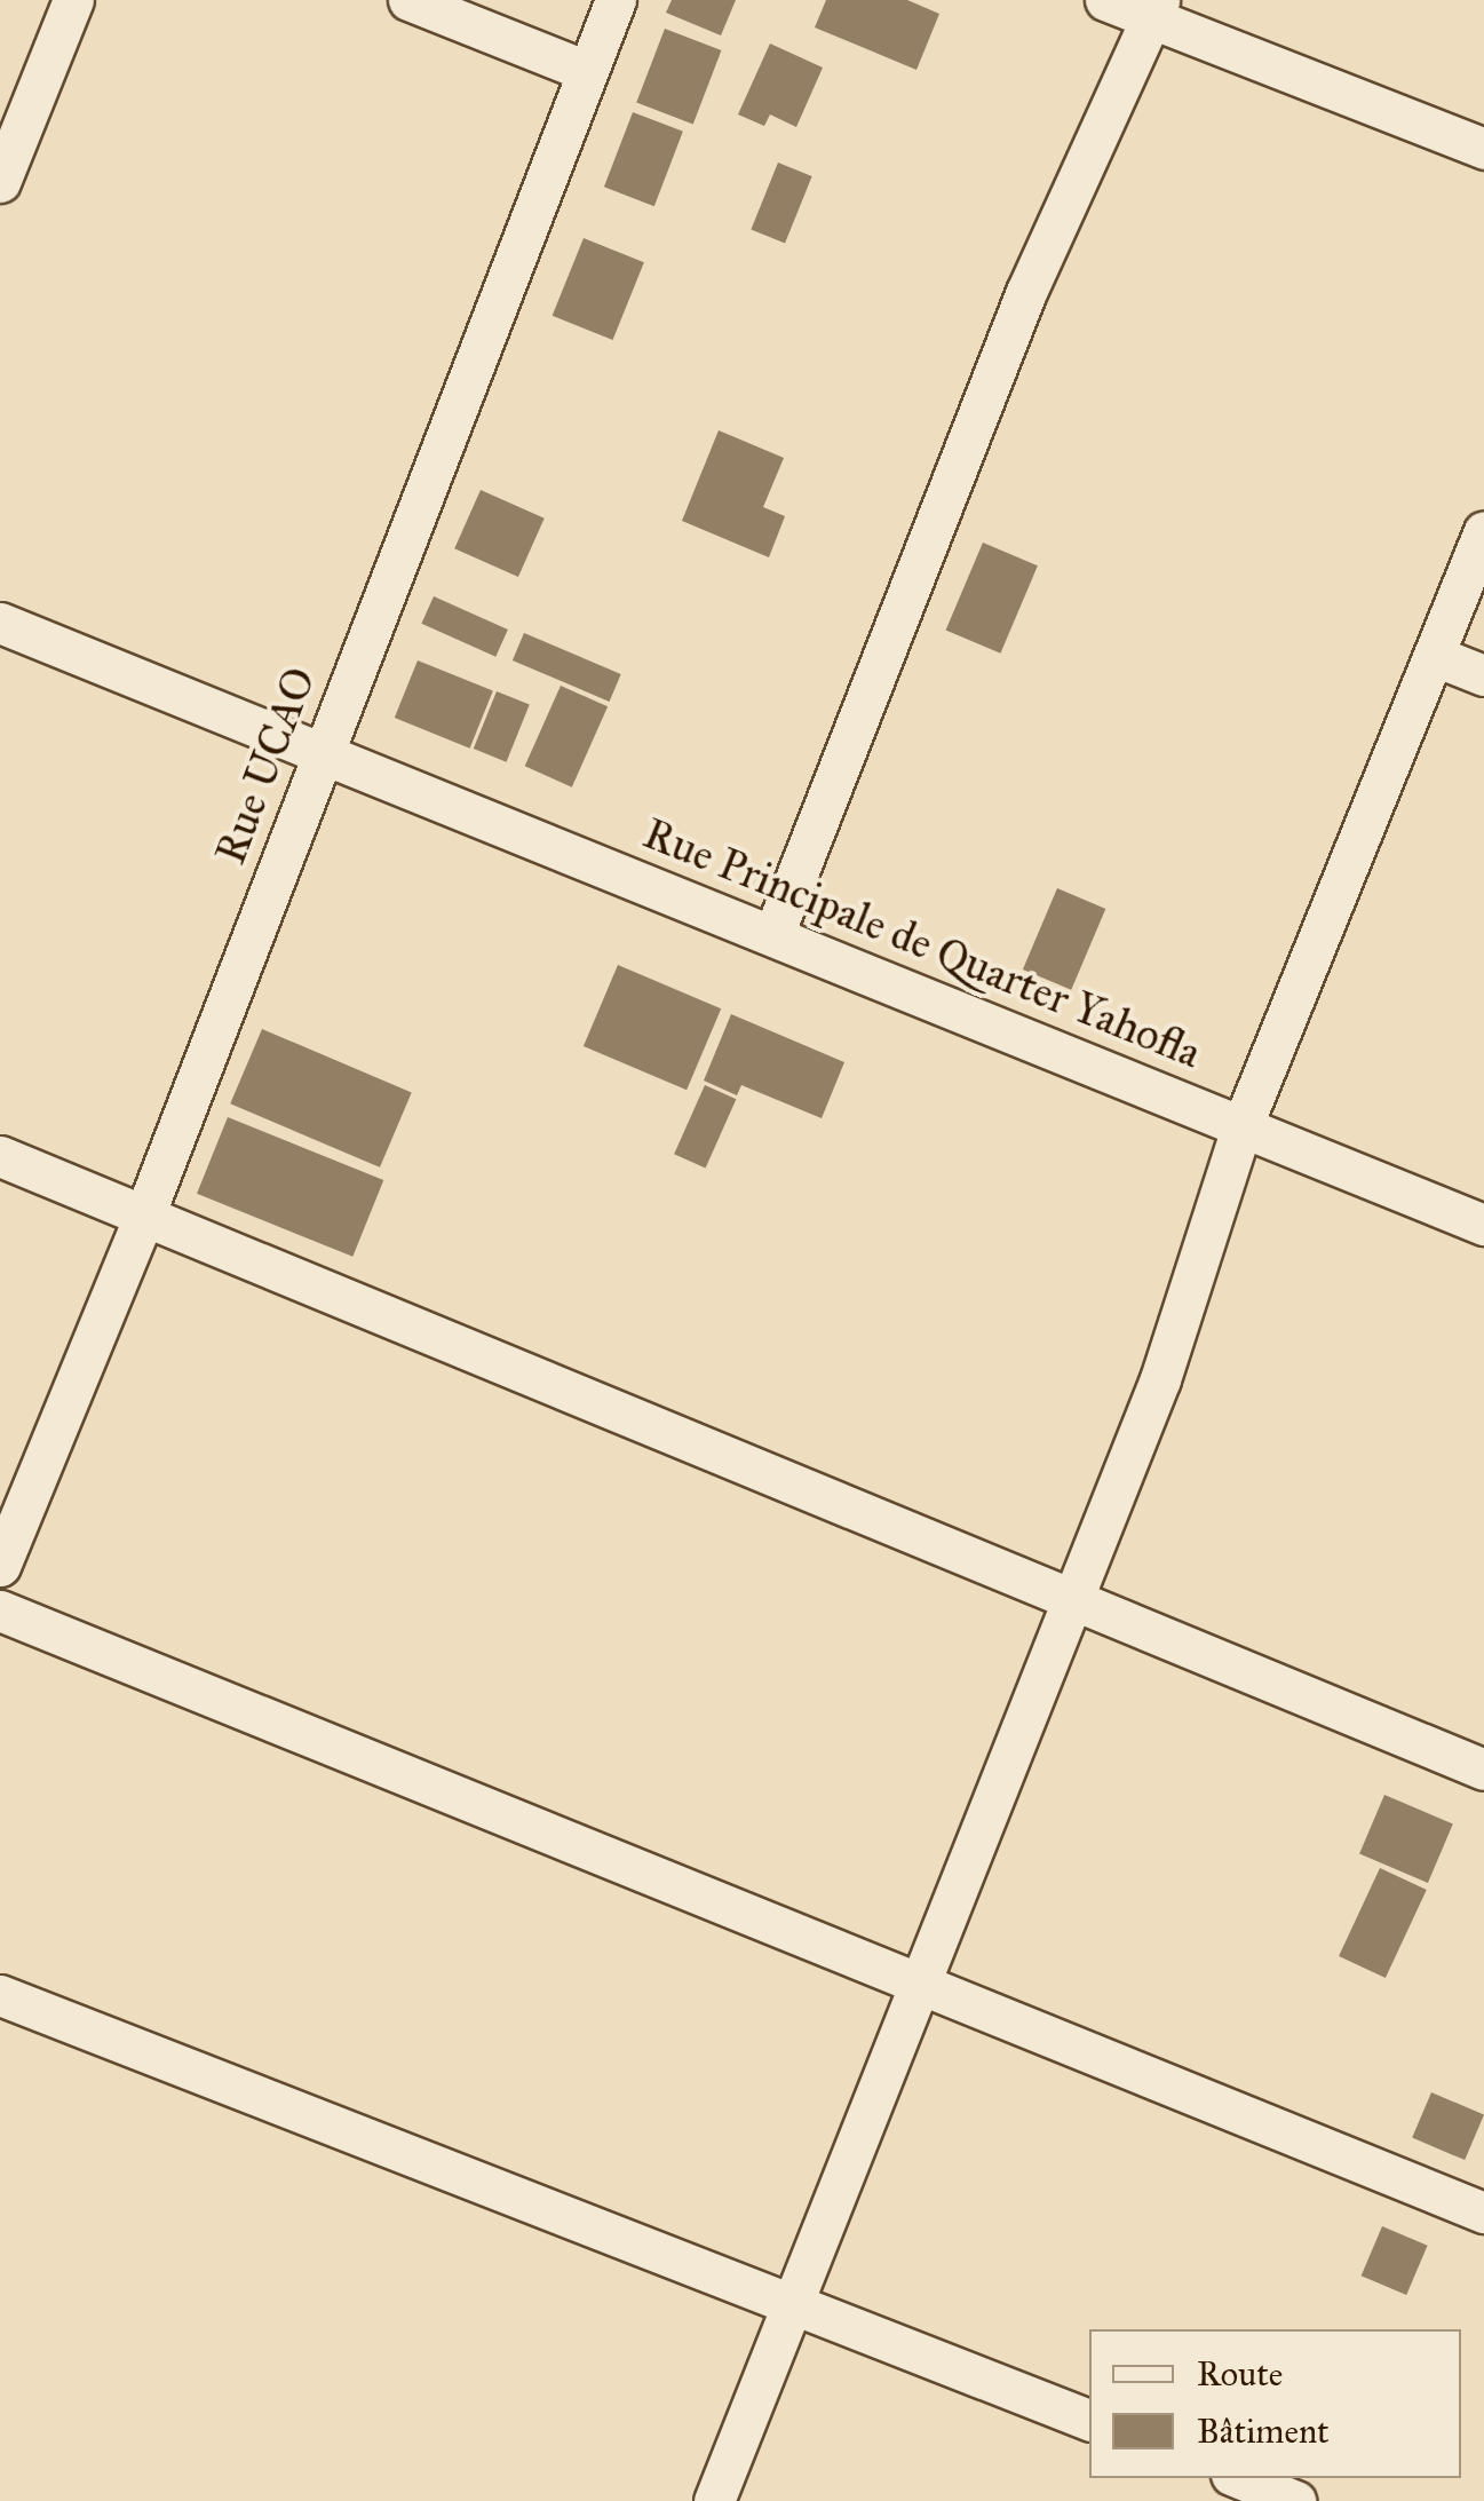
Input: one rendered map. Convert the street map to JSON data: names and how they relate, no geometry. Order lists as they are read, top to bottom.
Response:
{
  "streets": {
    "street": ["Rue UCAO", "Rue Principale de Quarter Yahofla"]
  },
  "crossings": [
    ["Rue UCAO", "Rue Principale de Quarter Yahofla"]
  ],
  "legend": ["Route", "Bâtiment"]
}
